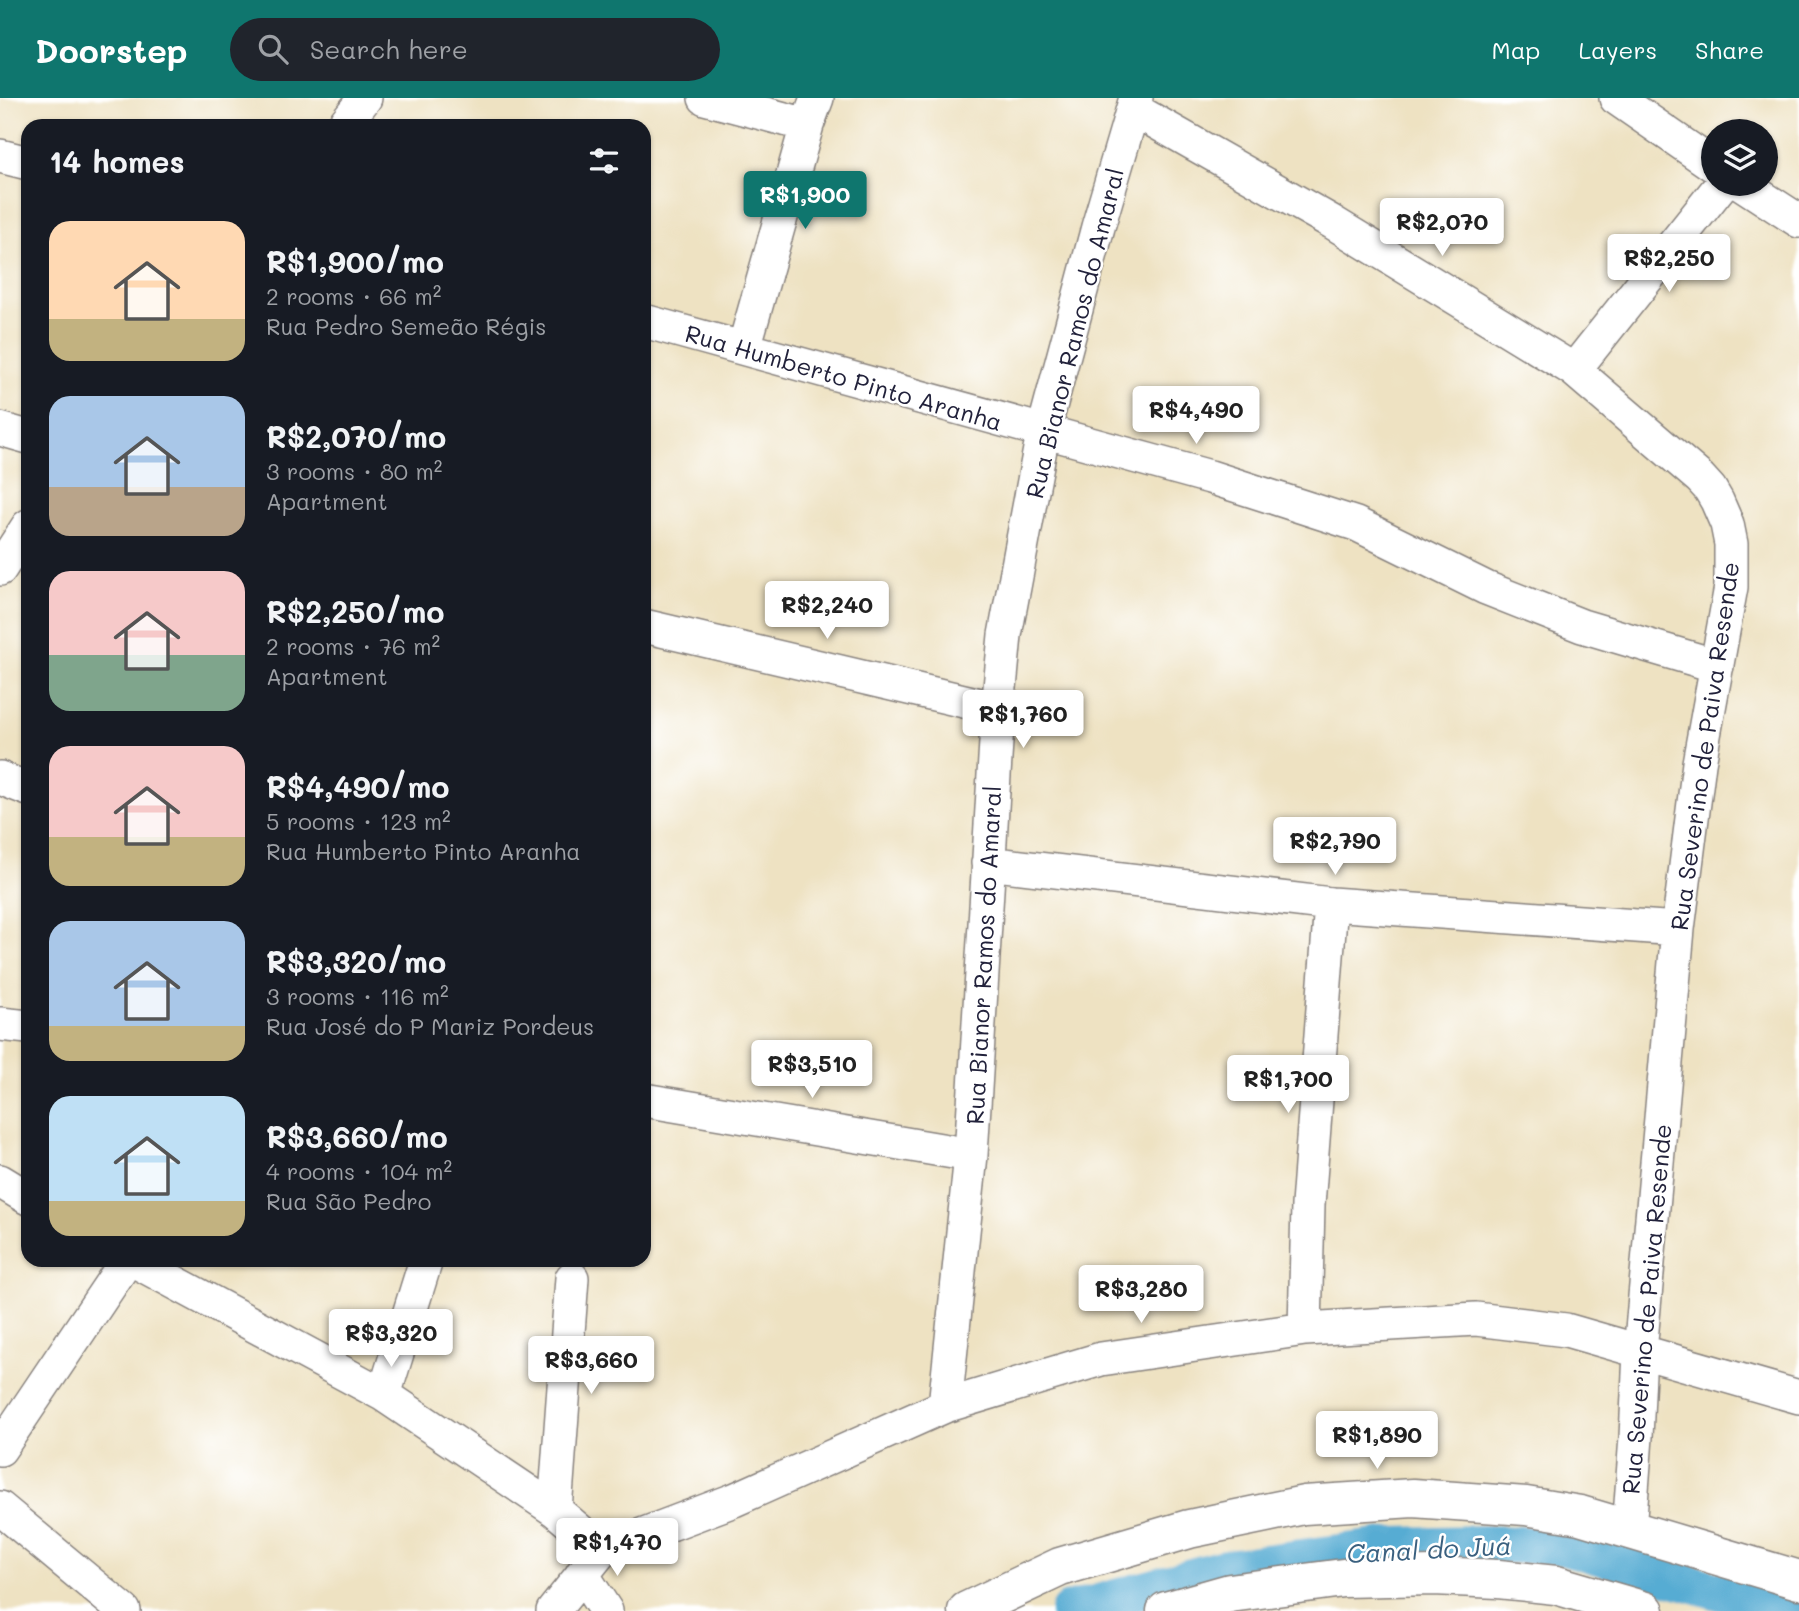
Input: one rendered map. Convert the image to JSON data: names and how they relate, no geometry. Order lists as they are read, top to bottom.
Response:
{
  "streets": {
    "street": ["Rua Bianor Ramos do Amaral", "Rua Humberto Pinto Aranha", "Rua Severino de Paiva Resende"]
  },
  "crossings": [
    ["Rua Bianor Ramos do Amaral", "Rua Humberto Pinto Aranha"],
    ["Rua Bianor Ramos do Amaral", "Rua Severino de Paiva Resende"],
    ["Rua Humberto Pinto Aranha", "Rua Severino de Paiva Resende"]
  ],
  "water": ["Canal do Juá"],
  "page": {
    "header": "Doorstep",
    "search": "Search here",
    "nav": ["Map", "Layers", "Share"],
    "heading": "14 homes",
    "price": [
      "R$1,900",
      "R$2,070",
      "R$2,250",
      "R$4,490",
      "R$2,240",
      "R$1,760",
      "R$2,790",
      "R$3,510",
      "R$1,700",
      "R$3,280",
      "R$3,320",
      "R$3,660",
      "R$1,890",
      "R$1,470"
    ],
    "list": [
      {
        "name": "R$1,900/mo",
        "note": "2 rooms · 66 m² · Rua Pedro Semeão Régis"
      },
      {
        "name": "R$2,070/mo",
        "note": "3 rooms · 80 m² · Apartment"
      },
      {
        "name": "R$2,250/mo",
        "note": "2 rooms · 76 m² · Apartment"
      },
      {
        "name": "R$4,490/mo",
        "note": "5 rooms · 123 m² · Rua Humberto Pinto Aranha"
      },
      {
        "name": "R$3,320/mo",
        "note": "3 rooms · 116 m² · Rua José do P Mariz Pordeus"
      },
      {
        "name": "R$3,660/mo",
        "note": "4 rooms · 104 m² · Rua São Pedro"
      }
    ]
  }
}
